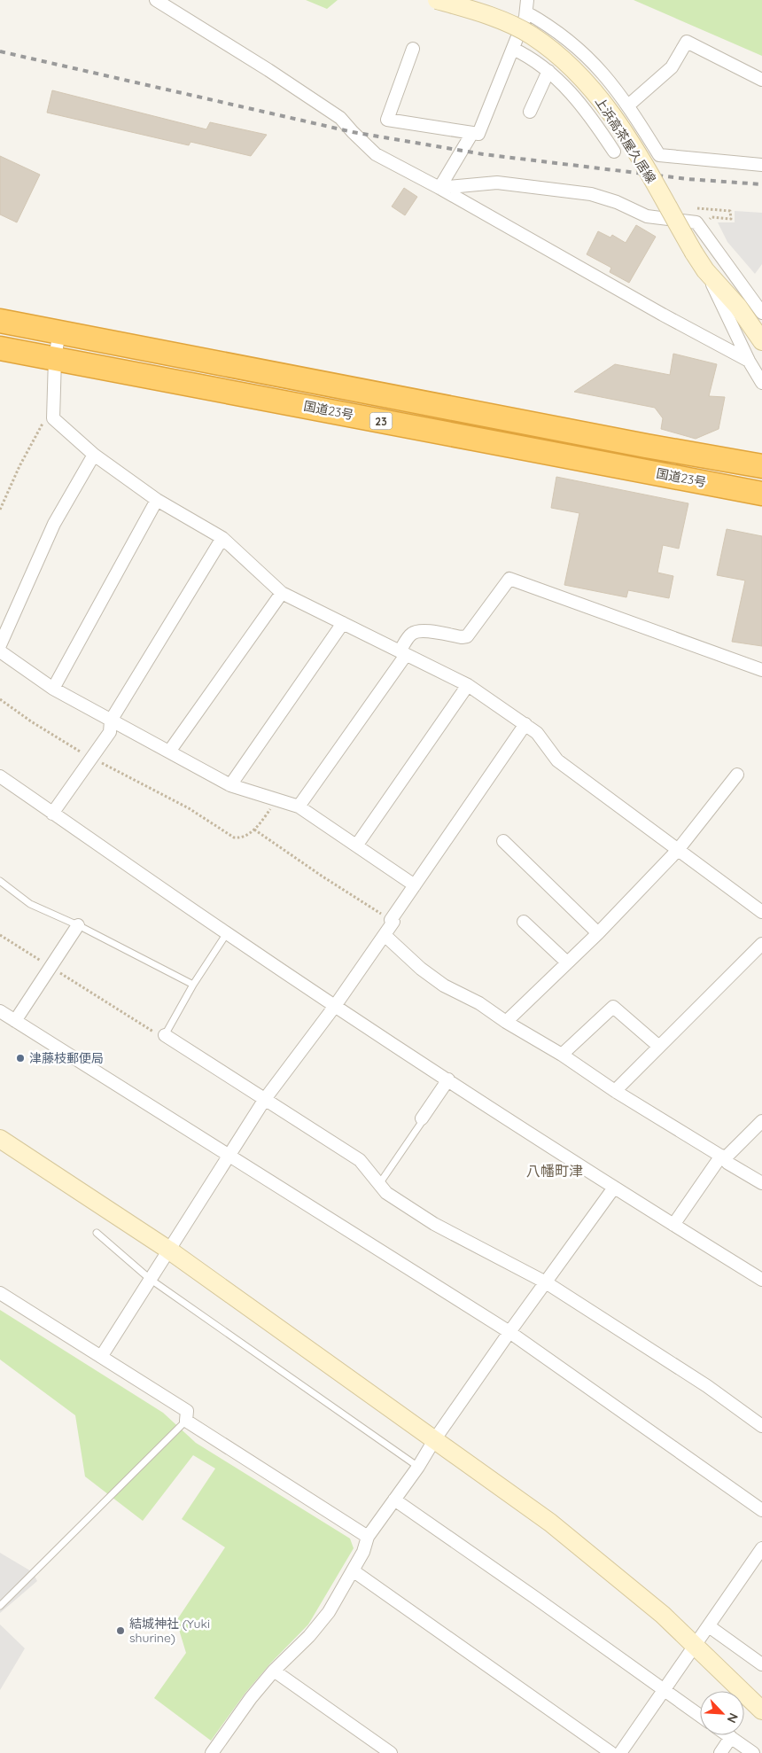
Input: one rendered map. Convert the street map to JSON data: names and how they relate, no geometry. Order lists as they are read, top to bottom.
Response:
{
  "streets": {
    "highway": ["国道23号", "23"],
    "street": ["上浜高茶屋久居線"]
  },
  "districts": ["八幡町津"],
  "places": ["津藤枝郵便局", "結城神社 (Yuki shurine)"],
  "north": "bottom right"
}
